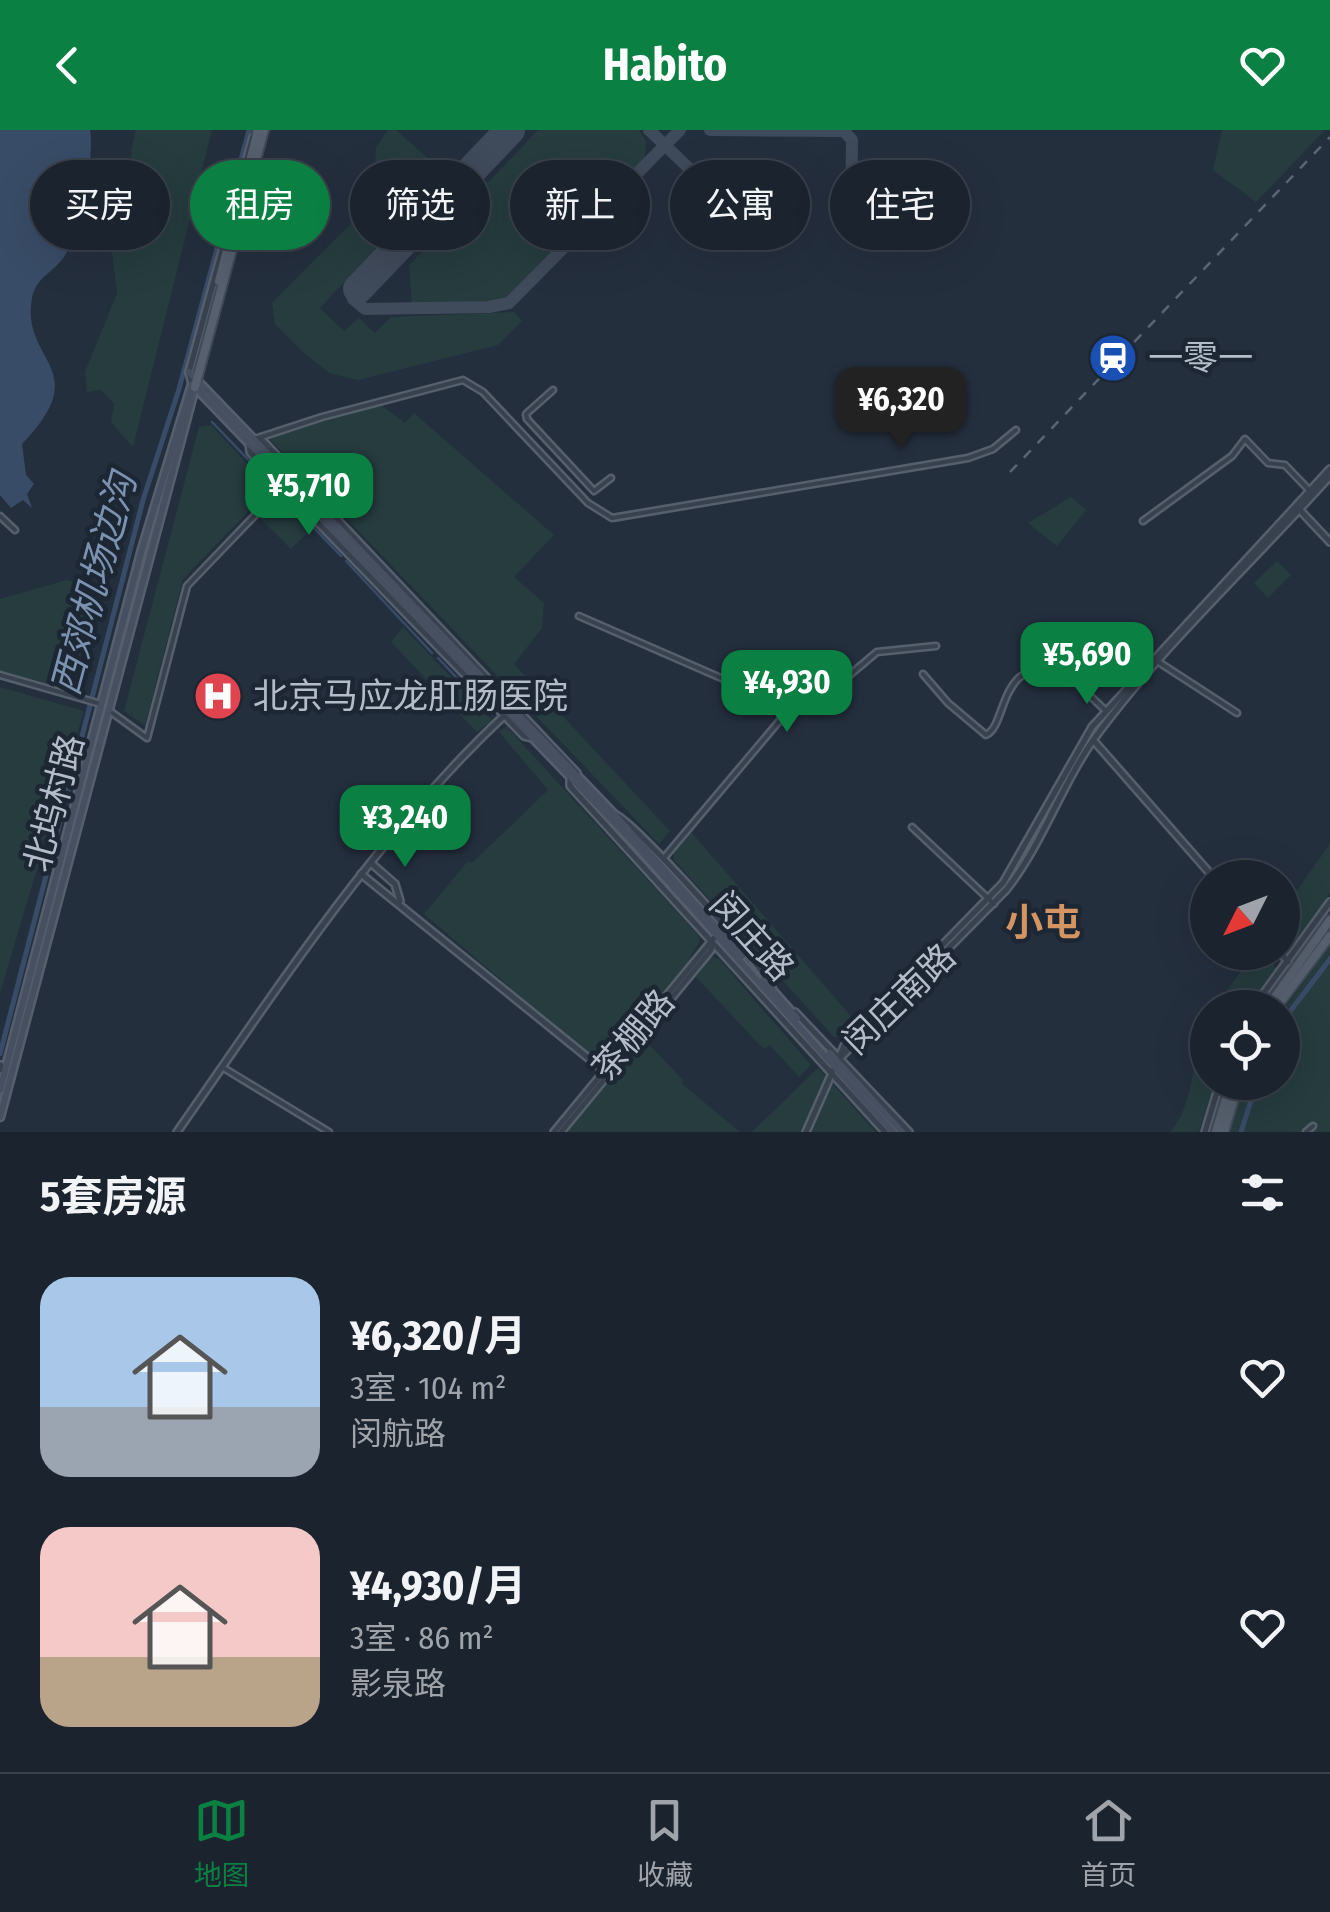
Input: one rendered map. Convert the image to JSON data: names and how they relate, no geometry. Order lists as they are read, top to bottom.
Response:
{
  "streets": {
    "main road": ["北坞村路", "闵庄路"],
    "street": ["闵庄南路", "茶棚路"]
  },
  "crossings": [
    ["北坞村路", "闵庄路"],
    ["闵庄路", "闵庄南路"],
    ["闵庄路", "茶棚路"]
  ],
  "districts": ["小屯"],
  "water": ["西郊机场边沟"],
  "places": {
    "station": ["一零一"],
    "hospital": ["北京马应龙肛肠医院"]
  },
  "north": "bottom left",
  "page": {
    "header": "Habito",
    "chip": [
      "买房",
      "租房",
      "筛选",
      "新上",
      "公寓",
      "住宅"
    ],
    "price": [
      "¥6,320",
      "¥5,710",
      "¥5,690",
      "¥4,930",
      "¥3,240"
    ],
    "heading": "5套房源",
    "list": [
      {
        "name": "¥6,320/月",
        "note": "3室 · 104 m² · 闵航路"
      },
      {
        "name": "¥4,930/月",
        "note": "3室 · 86 m² · 影泉路"
      }
    ],
    "tabs": ["地图", "收藏", "首页"]
  }
}
